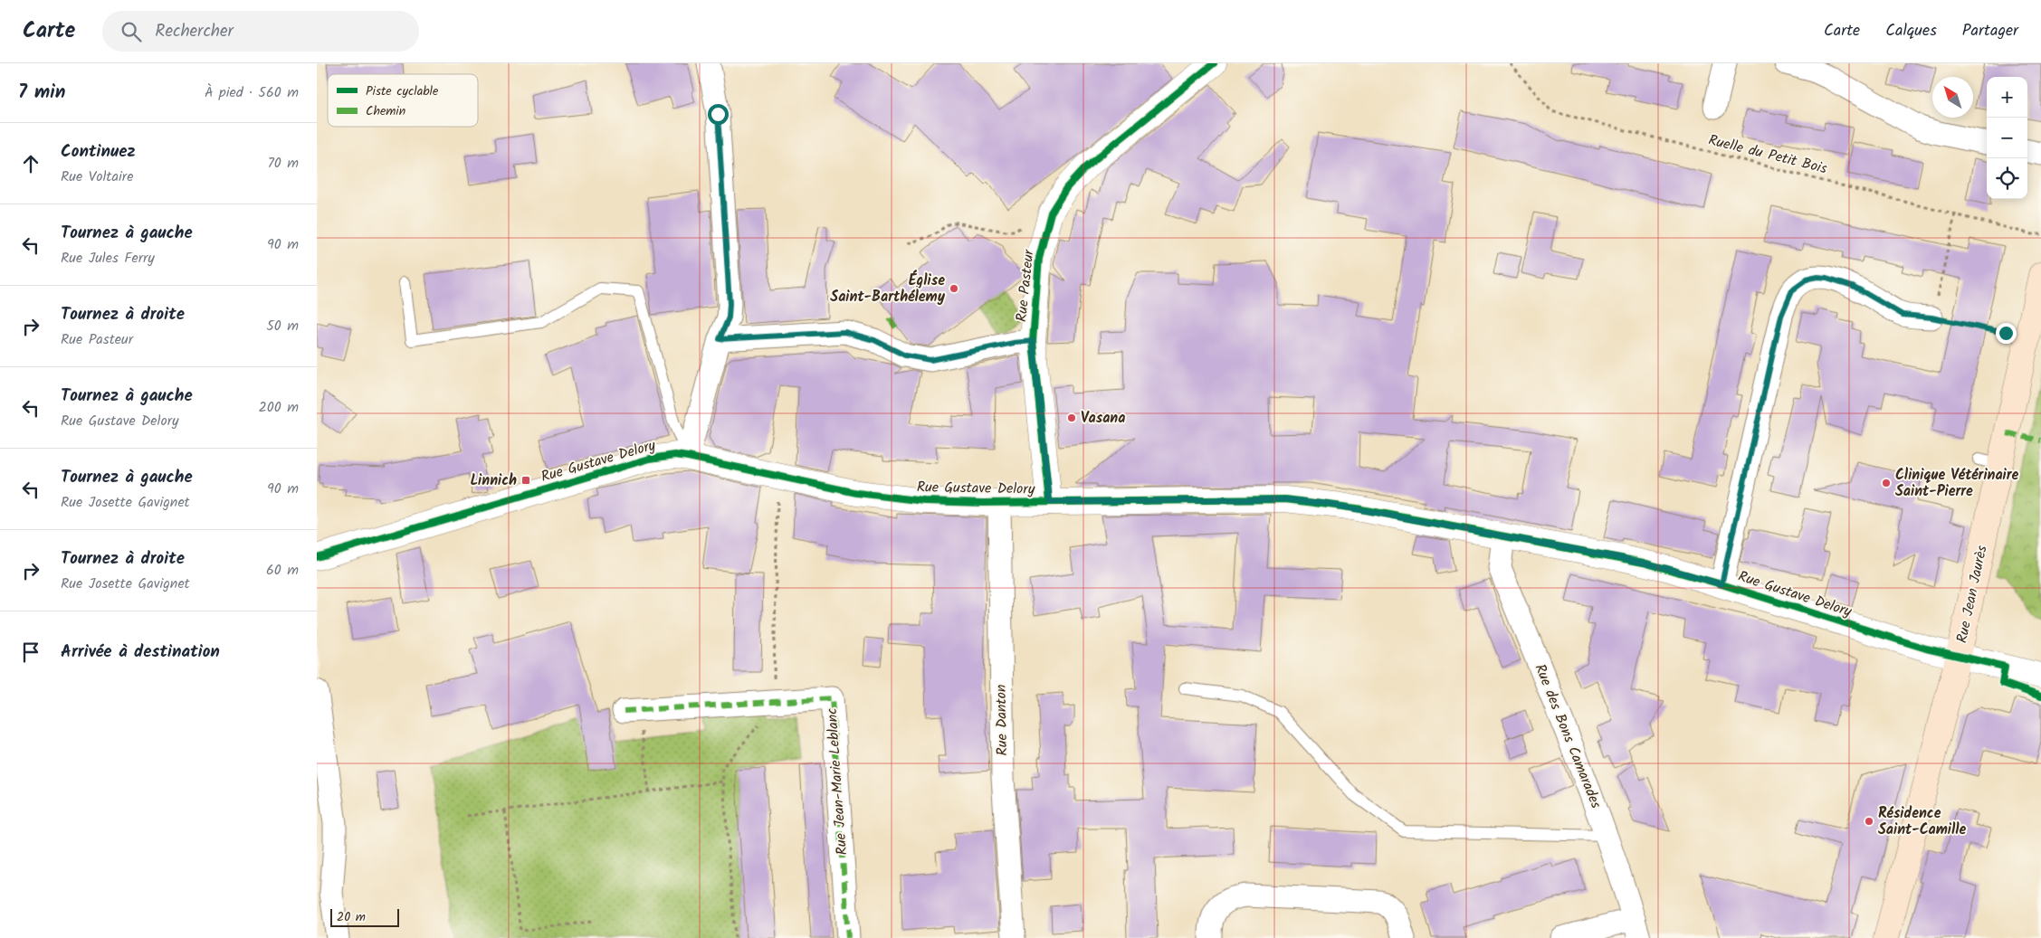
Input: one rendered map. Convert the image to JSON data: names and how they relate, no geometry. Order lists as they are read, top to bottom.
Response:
{
  "streets": {
    "main road": ["Rue Jean Jaurès"],
    "street": [
      "Rue Pasteur",
      "Rue Gustave Delory",
      "Rue Danton",
      "Rue des Bons Camarades",
      "Rue Jean-Marie Leblanc"
    ],
    "path": ["Ruelle du Petit Bois"]
  },
  "crossings": [
    ["Rue Pasteur", "Rue Gustave Delory"],
    ["Rue Gustave Delory", "Rue Jean Jaurès"],
    ["Rue Gustave Delory", "Rue Danton"],
    ["Rue Gustave Delory", "Rue des Bons Camarades"]
  ],
  "places": {
    "other": [
      "Église Saint-Barthélemy",
      "Vasana",
      "Clinique Vétérinaire Saint-Pierre",
      "Résidence Saint-Camille"
    ],
    "transit": ["Linnich"]
  },
  "legend": ["Piste cyclable", "Chemin"],
  "scale_bar": "20 m",
  "north": "top left",
  "page": {
    "header": "Carte",
    "search": "Rechercher",
    "nav": ["Carte", "Calques", "Partager"],
    "heading": ["7 min", "À pied · 560 m"],
    "map_buttons": ["+", "−"],
    "list": [
      ["Continuez", "Rue Voltaire", "70 m"],
      ["Tournez à gauche", "Rue Jules Ferry", "90 m"],
      ["Tournez à droite", "Rue Pasteur", "50 m"],
      ["Tournez à gauche", "Rue Gustave Delory", "200 m"],
      ["Tournez à gauche", "Rue Josette Gavignet", "90 m"],
      ["Tournez à droite", "Rue Josette Gavignet", "60 m"],
      "Arrivée à destination"
    ],
    "scale": "20 m"
  }
}
